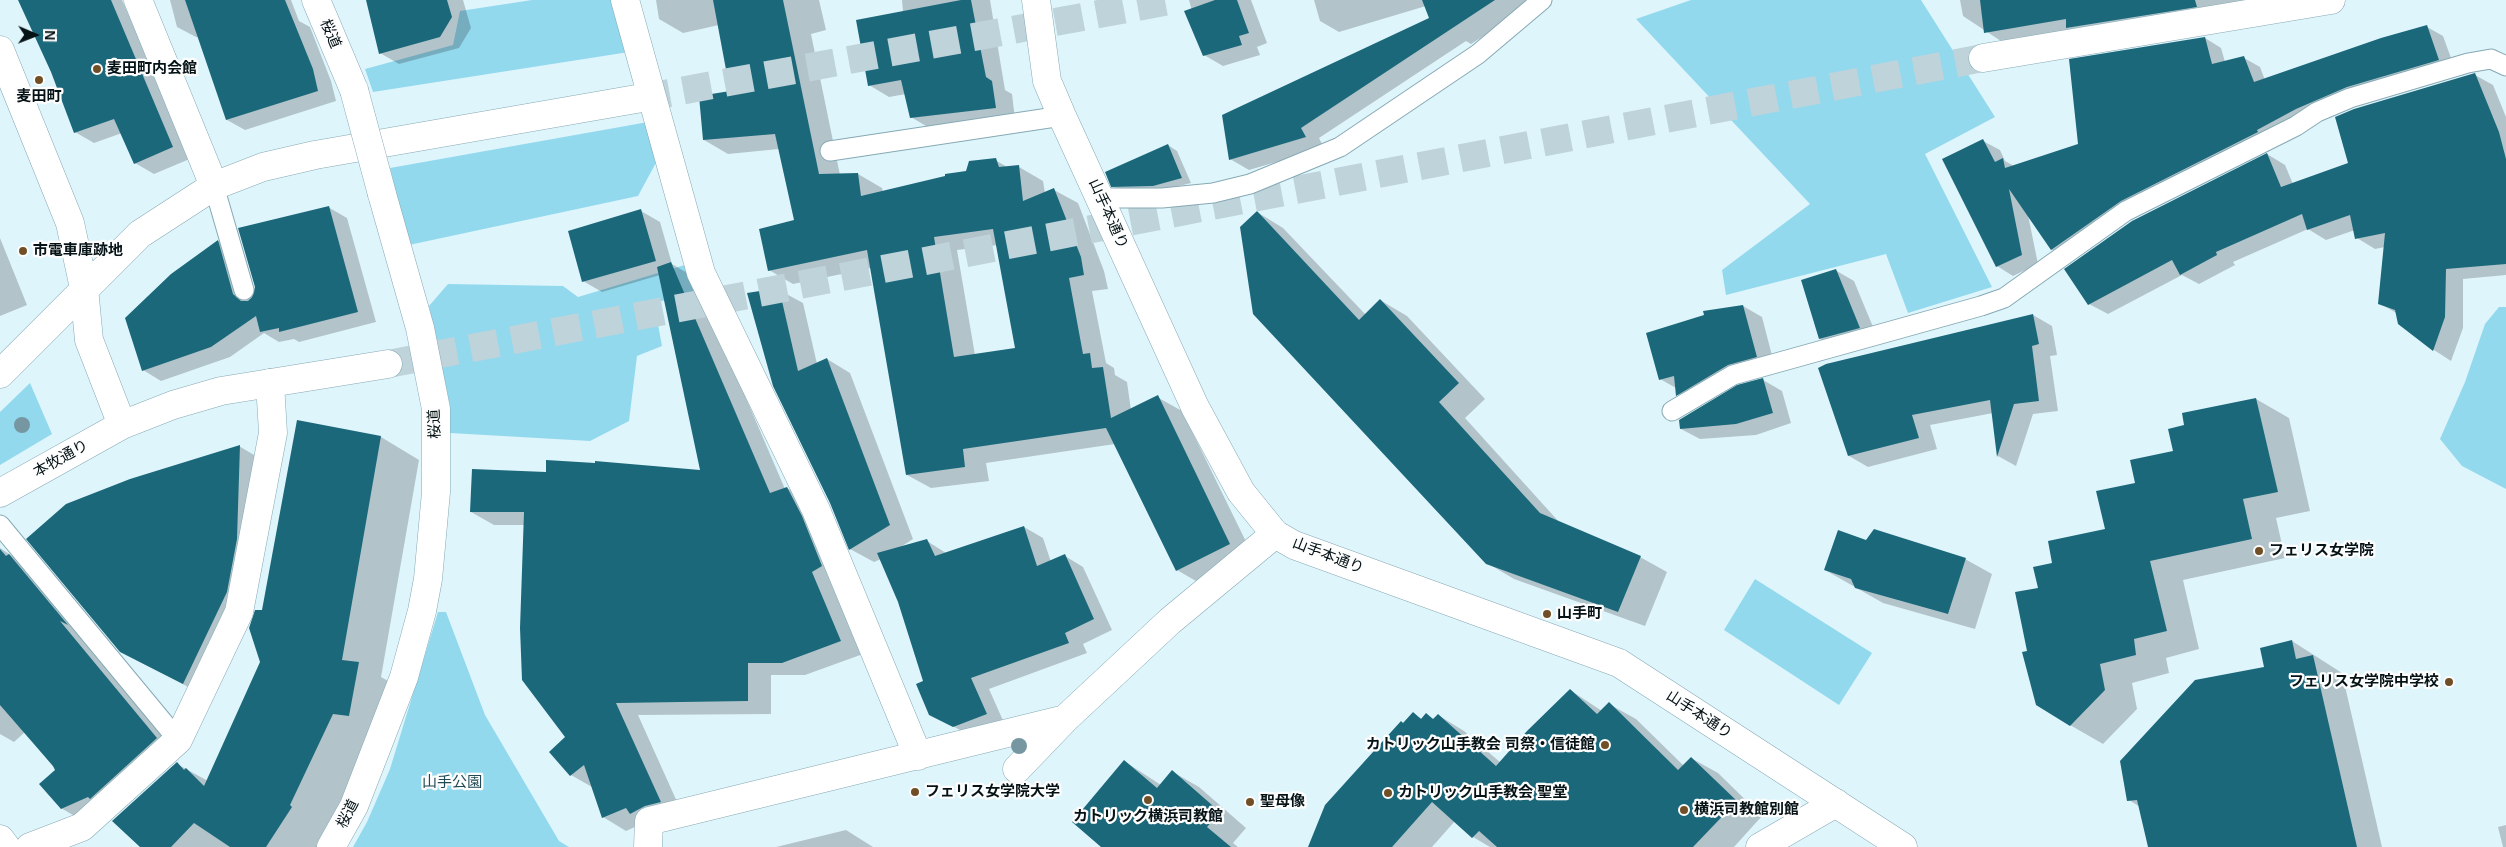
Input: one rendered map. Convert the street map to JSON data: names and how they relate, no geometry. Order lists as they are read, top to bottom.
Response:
{
  "streets": {
    "street": ["桜道", "山手本通り", "本牧通り"]
  },
  "parks": ["山手公園"],
  "places": [
    "麦田町内会館",
    "麦田町",
    "市電車庫跡地",
    "フェリス女学院",
    "山手町",
    "フェリス女学院中学校",
    "カトリック山手教会 司祭・信徒館",
    "フェリス女学院大学",
    "カトリック山手教会 聖堂",
    "カトリック横浜司教館",
    "聖母像",
    "横浜司教館別館"
  ],
  "north": "right"
}
